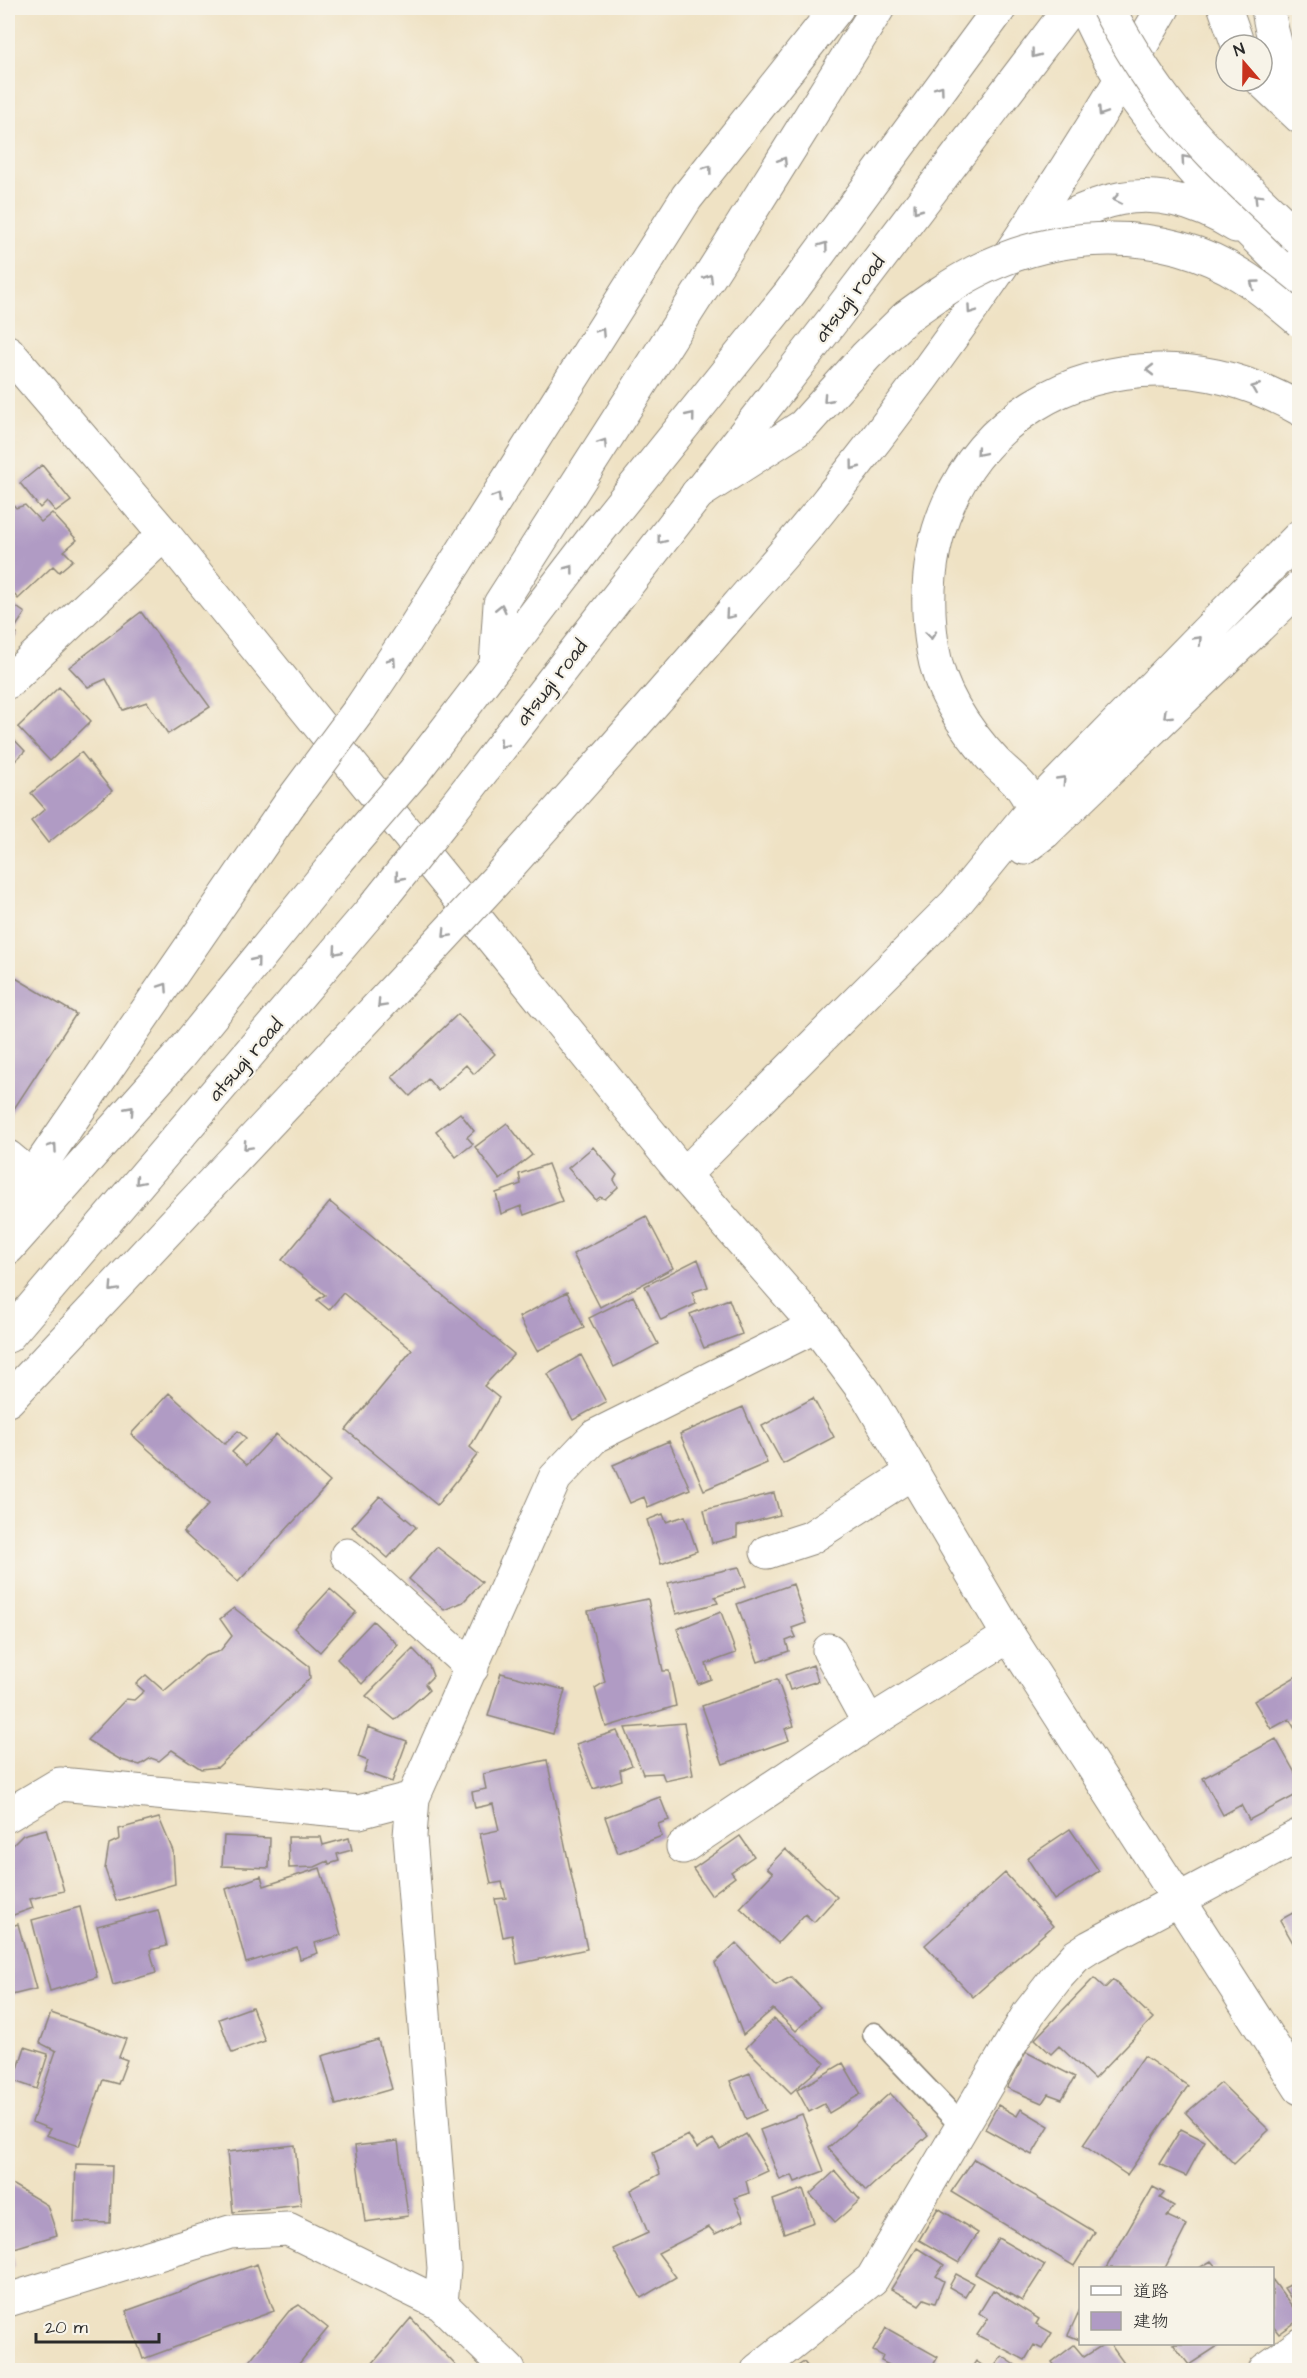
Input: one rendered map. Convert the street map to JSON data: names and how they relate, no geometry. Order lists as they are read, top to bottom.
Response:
{
  "streets": {
    "main road": ["atsugi road"]
  },
  "legend": ["道路", "建物"],
  "scale_bar": "20 m",
  "north": "top"
}
